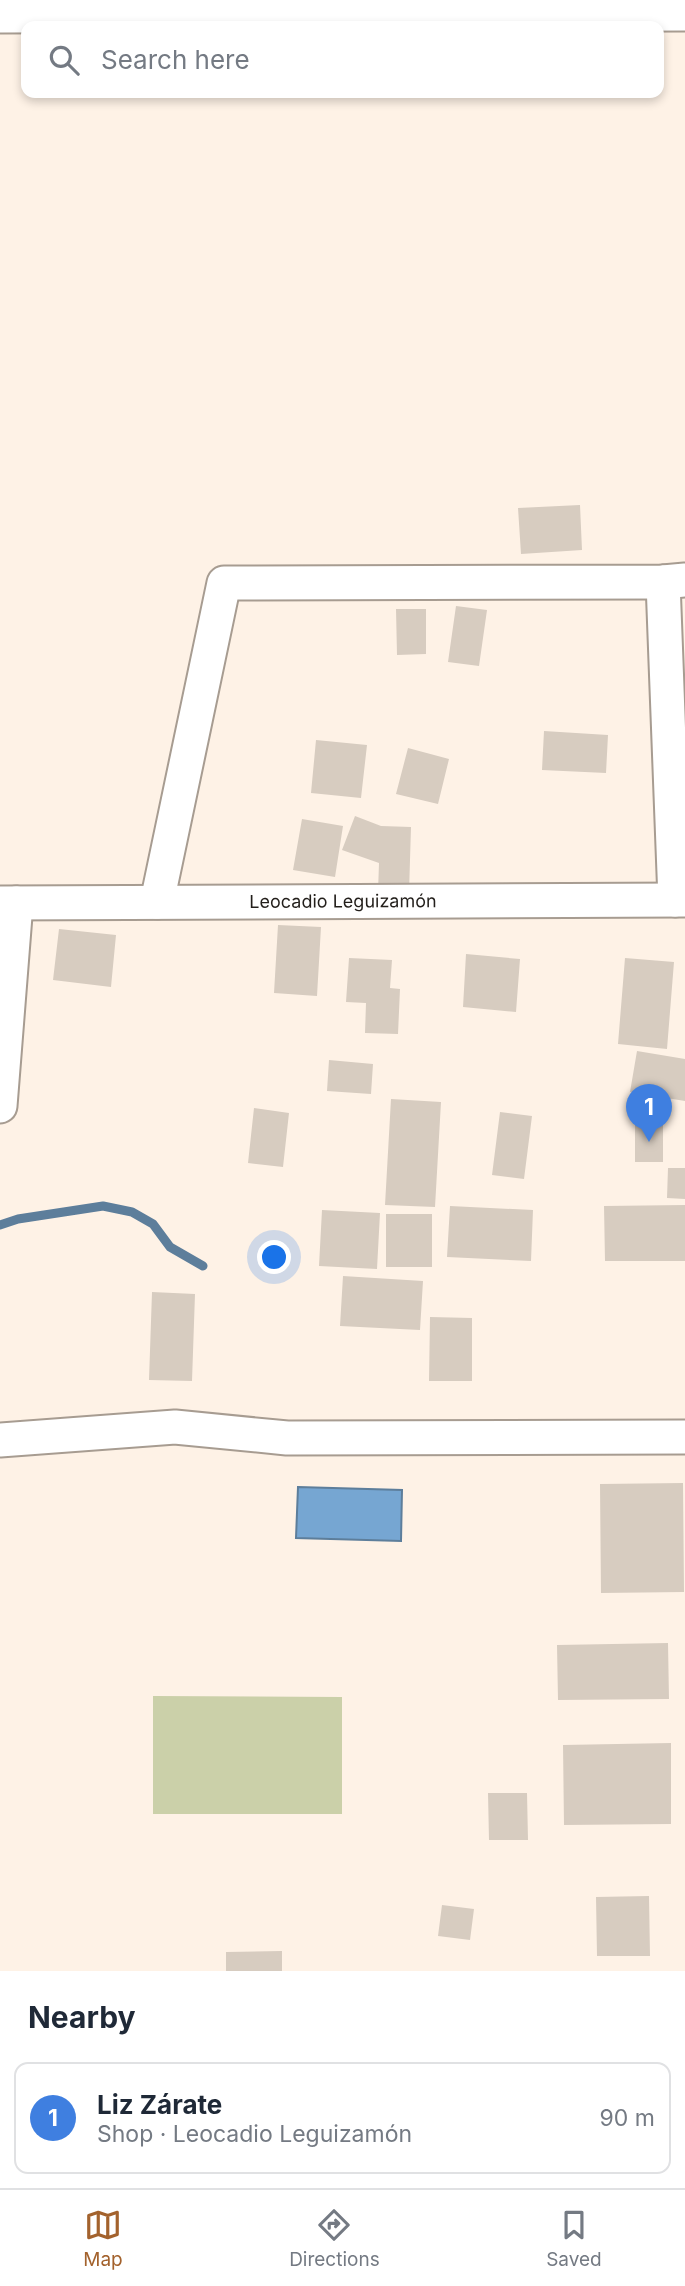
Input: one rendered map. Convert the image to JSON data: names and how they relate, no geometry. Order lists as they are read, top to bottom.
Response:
{
  "streets": {
    "street": ["Leocadio Leguizamón"]
  },
  "page": {
    "search": "Search here",
    "pins": "1",
    "heading": "Nearby",
    "list": [
      {
        "mark": "1",
        "name": "Liz Zárate",
        "note": "Shop · Leocadio Leguizamón",
        "value": "90 m"
      }
    ],
    "nav": ["Map", "Directions", "Saved"]
  }
}
